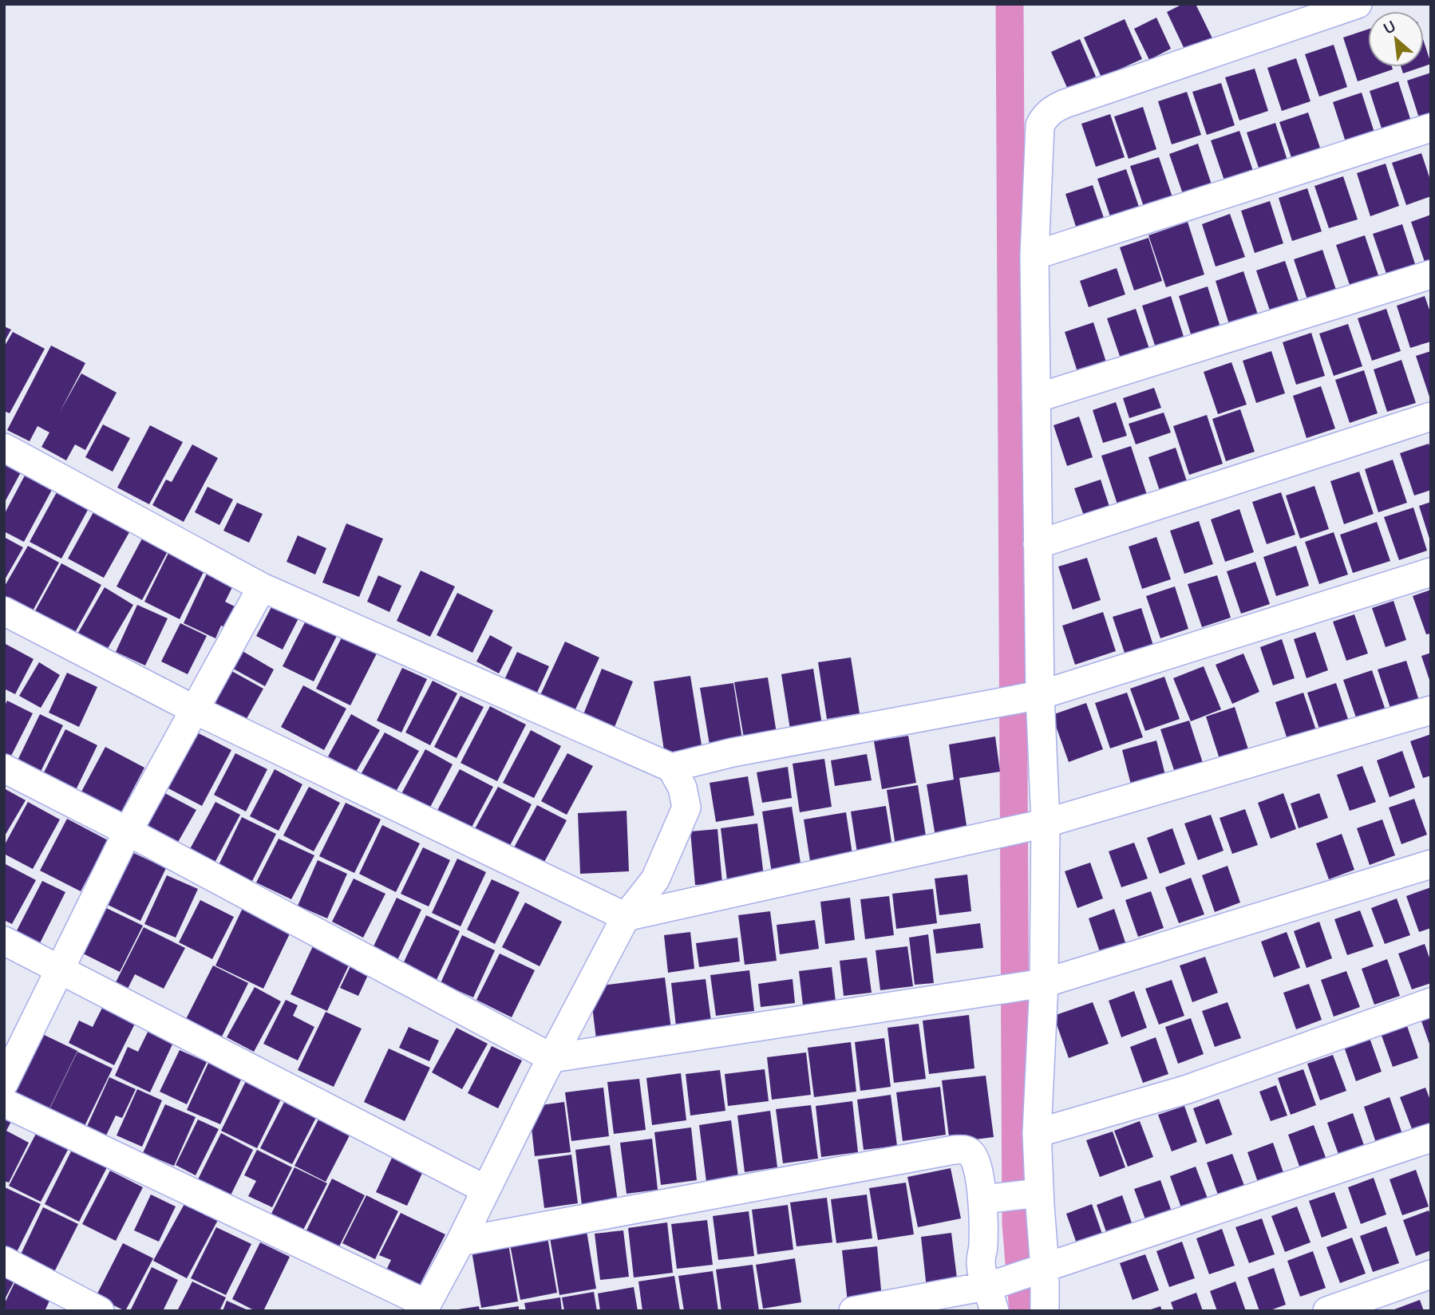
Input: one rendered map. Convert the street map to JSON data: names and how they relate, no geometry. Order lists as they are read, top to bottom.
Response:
{
  "north": "top left"
}
